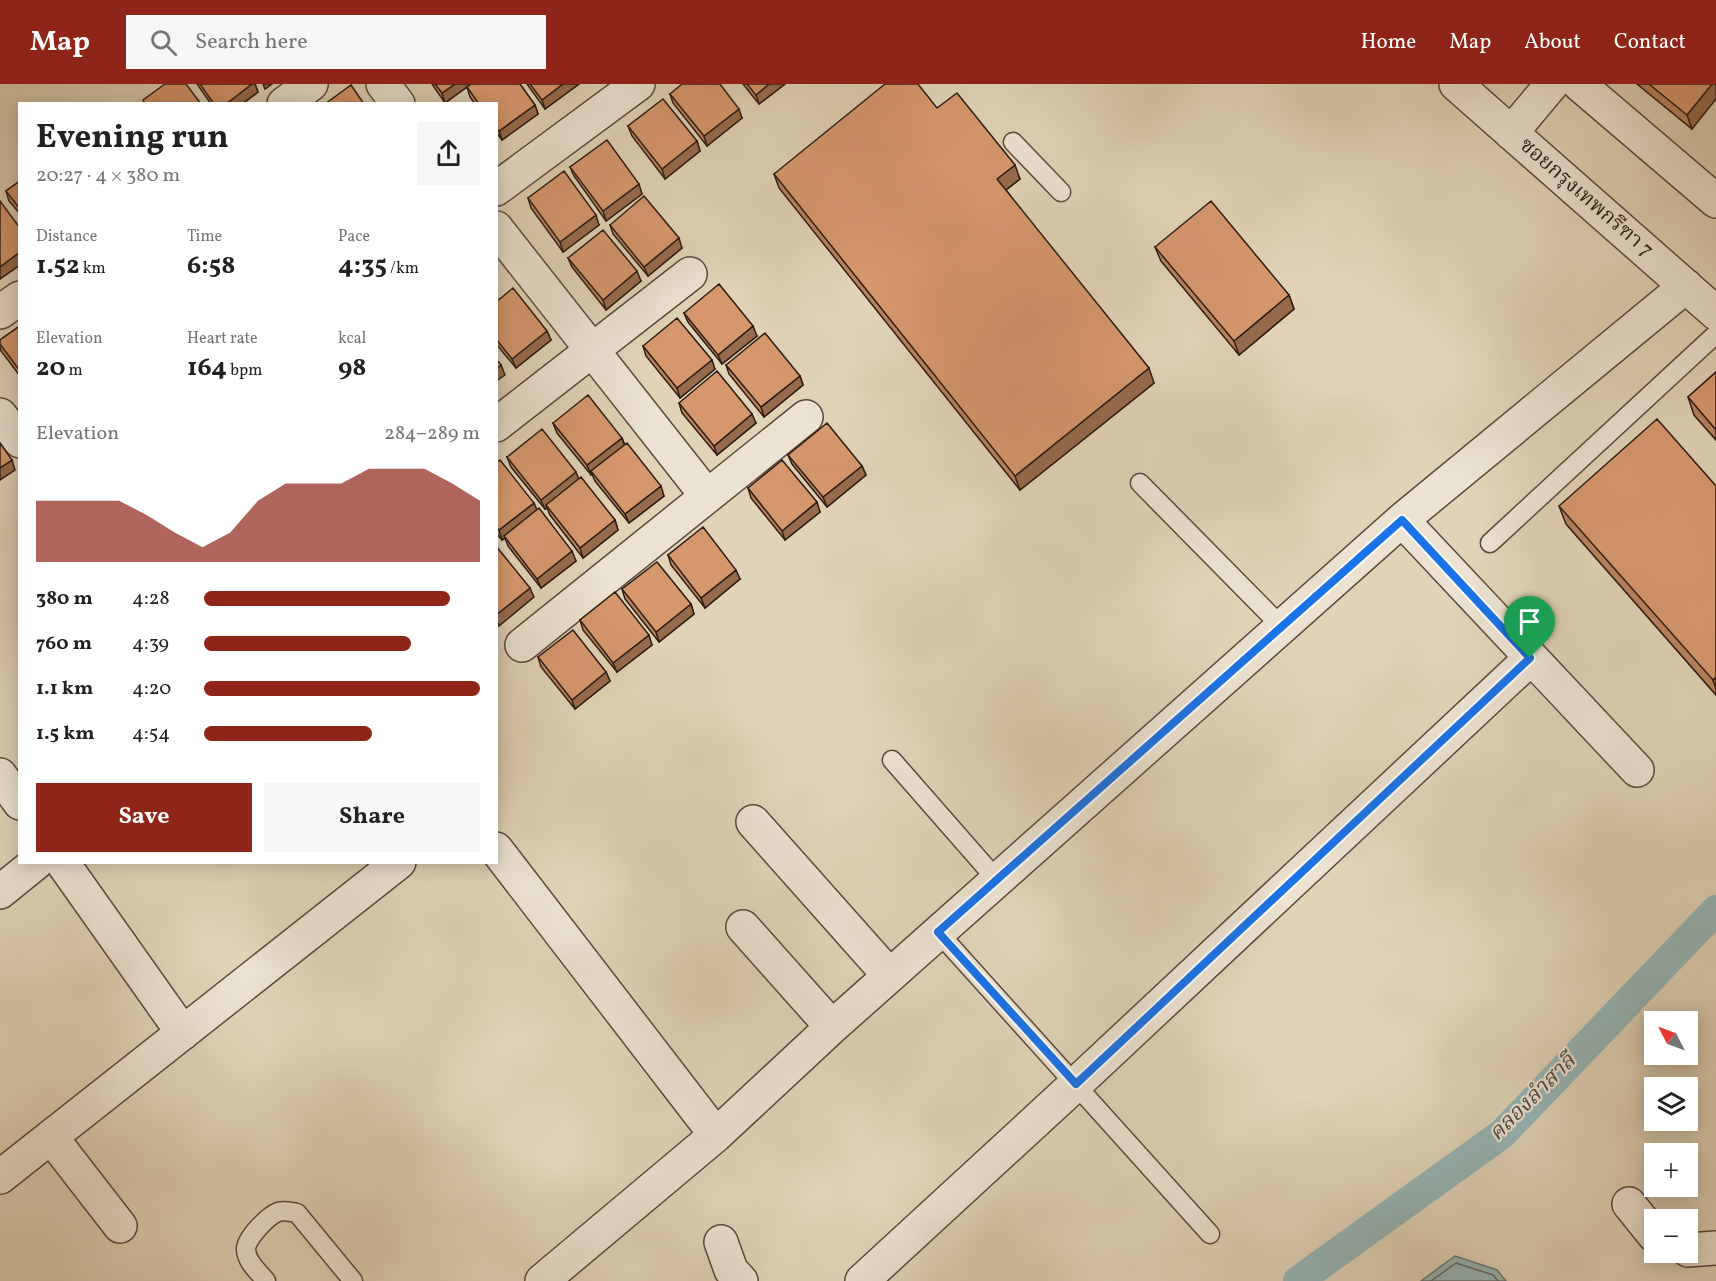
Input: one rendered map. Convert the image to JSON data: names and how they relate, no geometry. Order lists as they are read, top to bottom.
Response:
{
  "streets": {
    "street": ["ซอยกรุงเทพกรีฑา 7"]
  },
  "water": ["คลองลำสาลี"],
  "north": "top left",
  "page": {
    "header": "Map",
    "search": "Search here",
    "nav": [
      "Home",
      "Map",
      "About",
      "Contact"
    ],
    "heading": ["Evening run", "20:27 · 4 × 380 m"],
    "stats": [
      ["Distance", "1.52 km"],
      ["Time", "6:58"],
      ["Pace", "4:35 /km"],
      ["Elevation", "20 m"],
      ["Heart rate", "164 bpm"],
      ["kcal", "98"]
    ],
    "chart": ["Elevation", "284–289 m"],
    "list": [
      {
        "name": "380 m",
        "note": "4:28"
      },
      {
        "name": "760 m",
        "note": "4:39"
      },
      {
        "name": "1.1 km",
        "note": "4:20"
      },
      {
        "name": "1.5 km",
        "note": "4:54"
      }
    ],
    "buttons": ["Save", "Share"],
    "map_buttons": ["+", "−"]
  }
}
